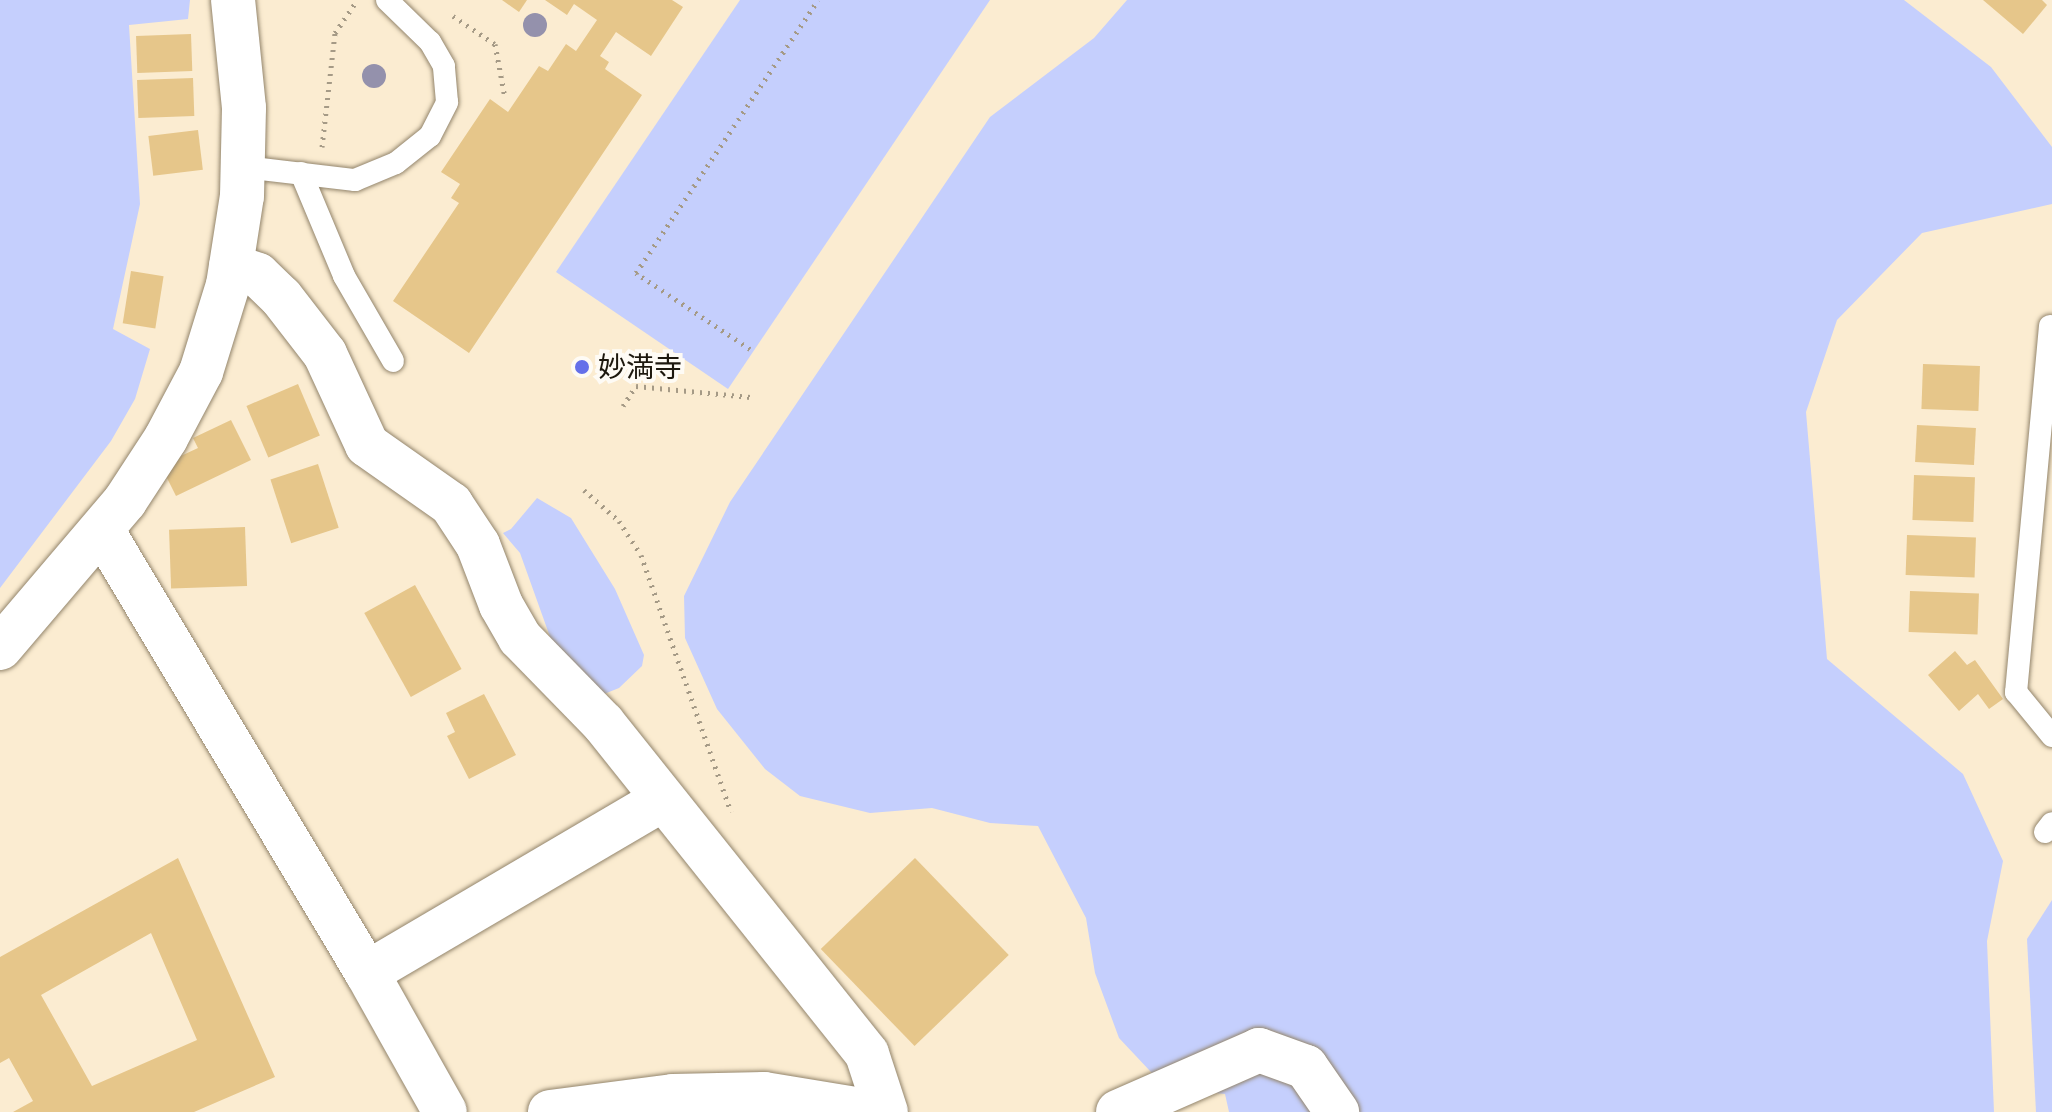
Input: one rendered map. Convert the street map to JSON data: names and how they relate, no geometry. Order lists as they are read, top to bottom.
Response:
{
  "places": ["妙満寺"]
}
